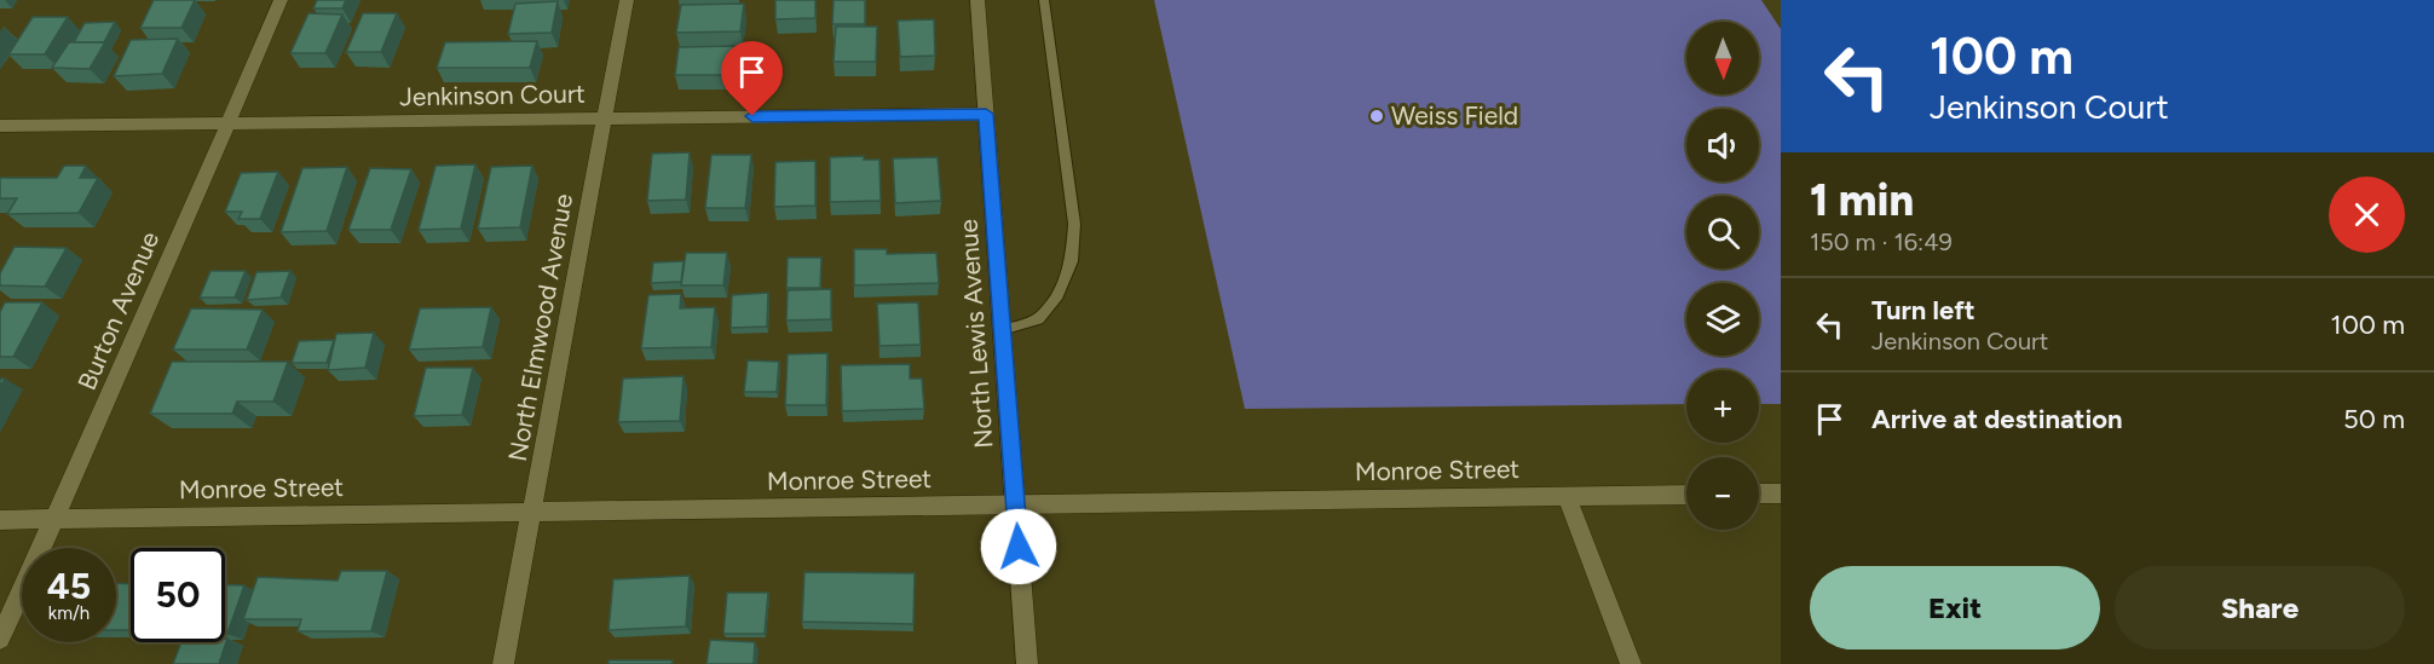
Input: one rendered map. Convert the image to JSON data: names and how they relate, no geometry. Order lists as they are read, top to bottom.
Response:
{
  "streets": {
    "street": [
      "Jenkinson Court",
      "Burton Avenue",
      "North Elmwood Avenue",
      "North Lewis Avenue",
      "Monroe Street"
    ]
  },
  "crossings": [
    ["Jenkinson Court", "Burton Avenue"],
    ["Jenkinson Court", "North Elmwood Avenue"],
    ["Jenkinson Court", "North Lewis Avenue"],
    ["Burton Avenue", "Monroe Street"],
    ["North Elmwood Avenue", "Monroe Street"],
    ["North Lewis Avenue", "Monroe Street"]
  ],
  "places": ["Weiss Field"],
  "north": "bottom",
  "page": {
    "turn": ["100 m", "Jenkinson Court"],
    "map_buttons": ["+", "−"],
    "heading": ["1 min", "150 m · 16:49"],
    "list": [
      {
        "name": "Turn left",
        "note": "Jenkinson Court",
        "value": "100 m"
      },
      {
        "name": "Arrive at destination",
        "value": "50 m"
      }
    ],
    "speed": "45 km/h",
    "limit": "50",
    "buttons": ["Exit", "Share"]
  }
}
